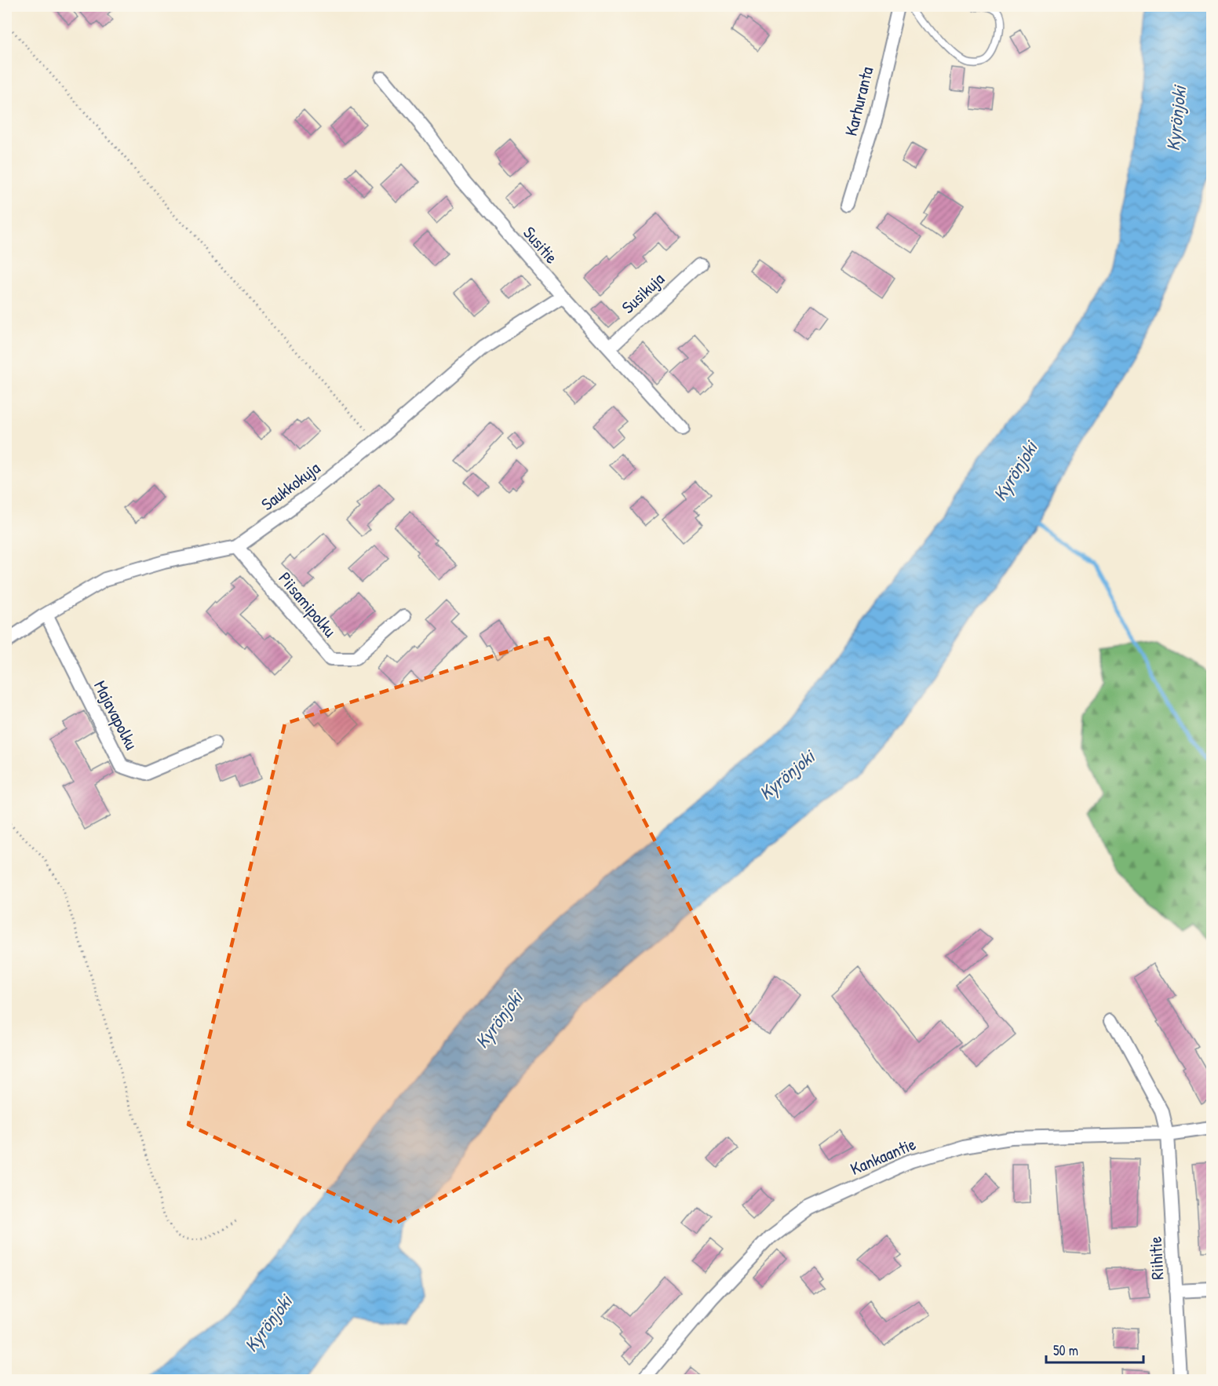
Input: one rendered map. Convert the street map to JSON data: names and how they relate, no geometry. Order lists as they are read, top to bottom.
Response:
{
  "streets": {
    "street": [
      "Karhuranta",
      "Susitie",
      "Susikuja",
      "Saukkokuja",
      "Piisamipolku",
      "Majavapolku",
      "Kankaantie",
      "Riihitie"
    ]
  },
  "crossings": [
    ["Susitie", "Susikuja"],
    ["Susitie", "Saukkokuja"],
    ["Saukkokuja", "Piisamipolku"],
    ["Saukkokuja", "Majavapolku"],
    ["Kankaantie", "Riihitie"]
  ],
  "water": ["Kyrönjoki"],
  "scale_bar": "50 m"
}
